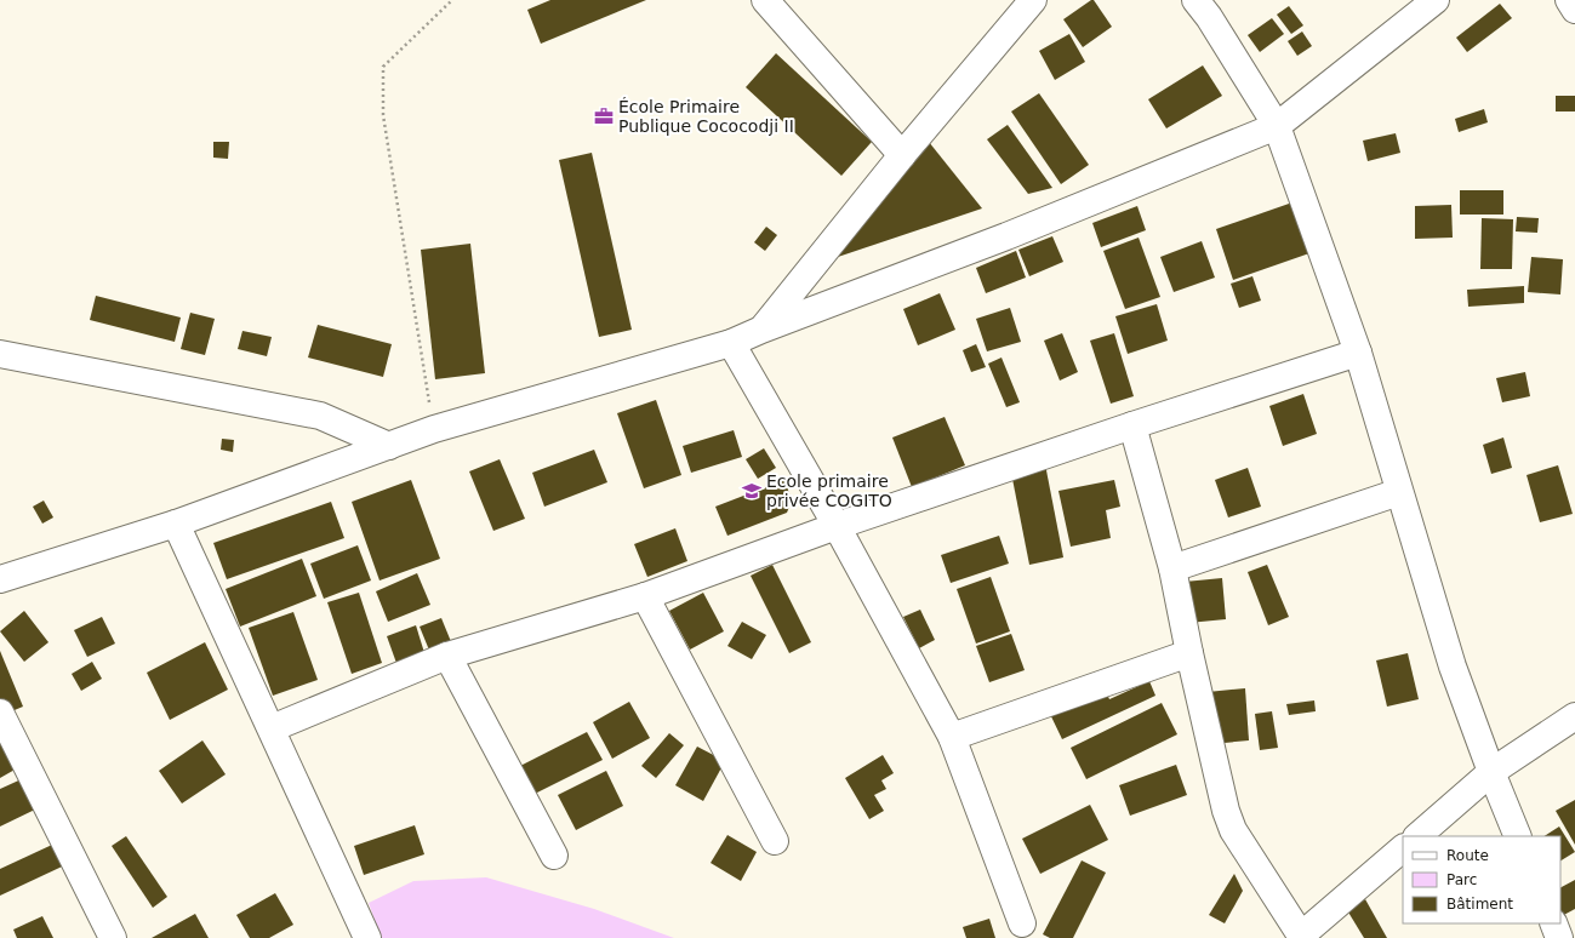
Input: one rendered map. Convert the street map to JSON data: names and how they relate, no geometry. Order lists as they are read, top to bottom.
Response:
{
  "places": {
    "office": ["École Primaire Publique Cococodji II"],
    "school or university": ["Ecole primaire privée COGITO"]
  },
  "legend": ["Route", "Parc", "Bâtiment"]
}
